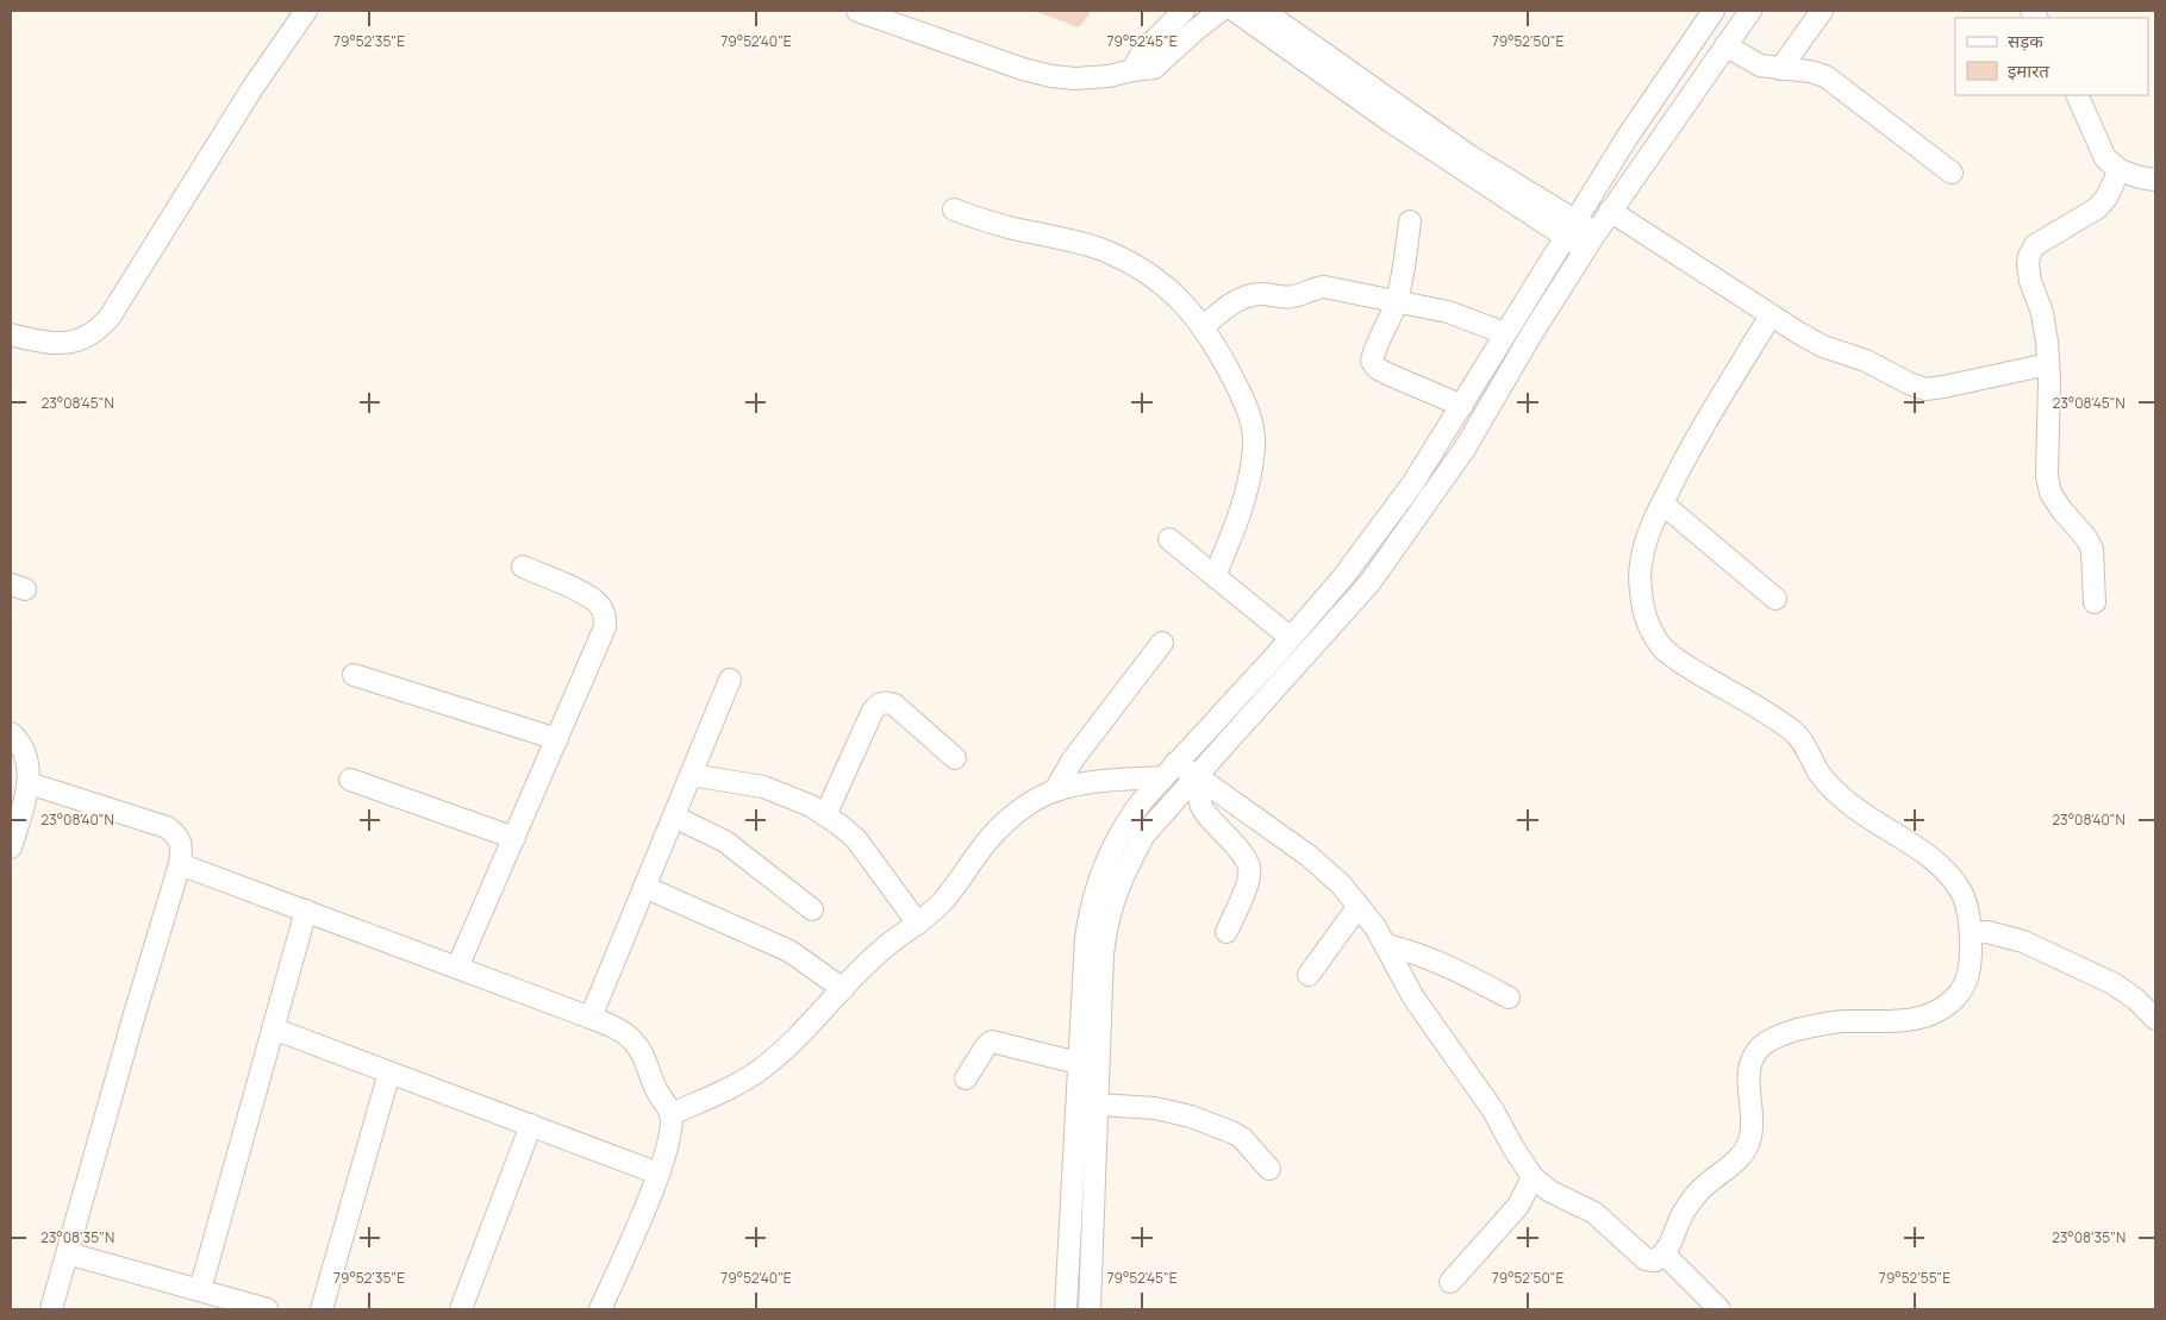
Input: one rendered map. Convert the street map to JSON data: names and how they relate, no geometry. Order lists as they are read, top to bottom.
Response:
{
  "legend": ["सड़क", "इमारत"],
  "coordinates": [
    "79°52'35\"E",
    "79°52'40\"E",
    "79°52'45\"E",
    "79°52'50\"E",
    "23°08'45\"N",
    "23°08'40\"N",
    "23°08'35\"N",
    "79°52'55\"E"
  ]
}
